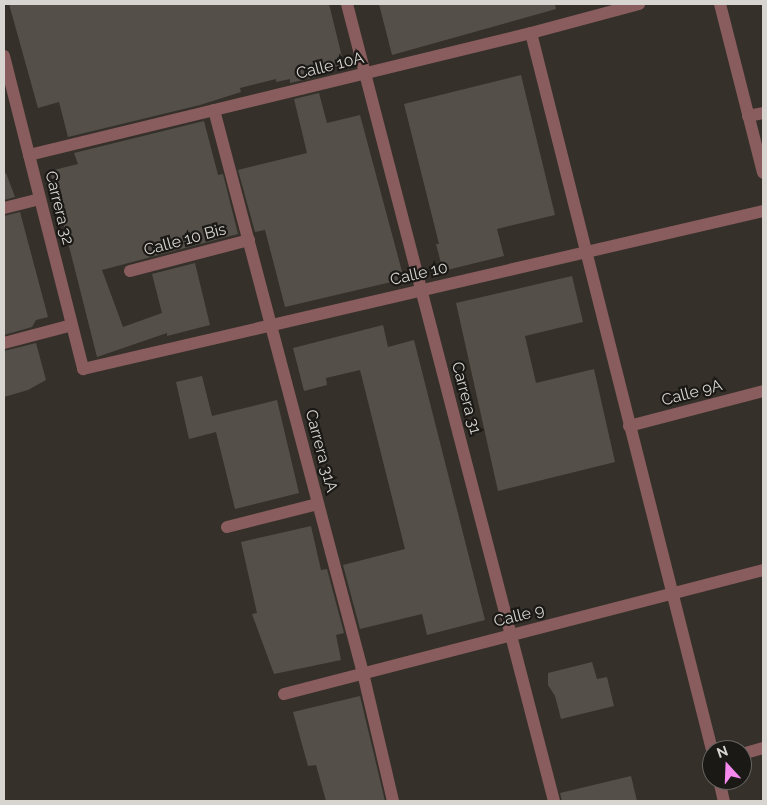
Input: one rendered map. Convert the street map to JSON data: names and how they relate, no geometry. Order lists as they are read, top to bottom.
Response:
{
  "streets": {
    "street": [
      "Calle 10A",
      "Carrera 32",
      "Calle 10 Bis",
      "Calle 10",
      "Calle 9A",
      "Carrera 31",
      "Carrera 31A",
      "Calle 9"
    ]
  },
  "crossings": [
    ["Calle 10A", "Carrera 32"],
    ["Calle 10A", "Carrera 31"],
    ["Calle 10A", "Carrera 31A"],
    ["Carrera 32", "Calle 10"],
    ["Calle 10 Bis", "Carrera 31A"],
    ["Calle 10", "Carrera 31"],
    ["Calle 10", "Carrera 31A"],
    ["Carrera 31", "Calle 9"],
    ["Carrera 31A", "Calle 9"]
  ],
  "north": "top"
}
